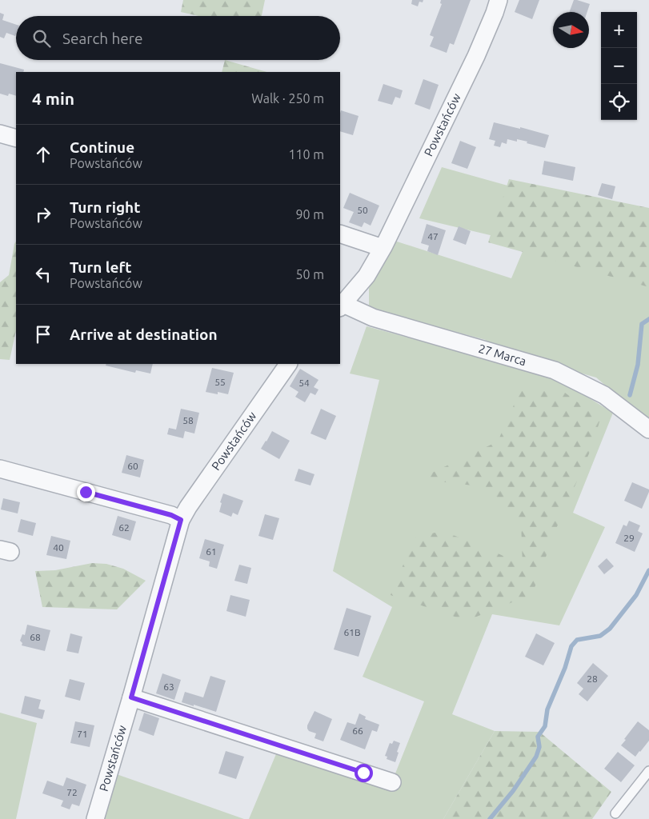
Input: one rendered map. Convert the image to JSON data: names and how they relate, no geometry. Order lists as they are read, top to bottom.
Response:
{
  "streets": {
    "street": ["Powstańców", "27 Marca"]
  },
  "crossings": [
    ["Powstańców", "27 Marca"]
  ],
  "house_numbers": [
    "50",
    "47",
    "55",
    "54",
    "58",
    "60",
    "62",
    "29",
    "40",
    "61",
    "61B",
    "68",
    "28",
    "63",
    "66",
    "71",
    "72"
  ],
  "north": "right",
  "page": {
    "map_buttons": ["+", "−"],
    "search": "Search here",
    "heading": ["4 min", "Walk · 250 m"],
    "list": [
      ["Continue", "Powstańców", "110 m"],
      ["Turn right", "Powstańców", "90 m"],
      ["Turn left", "Powstańców", "50 m"],
      "Arrive at destination"
    ]
  }
}
